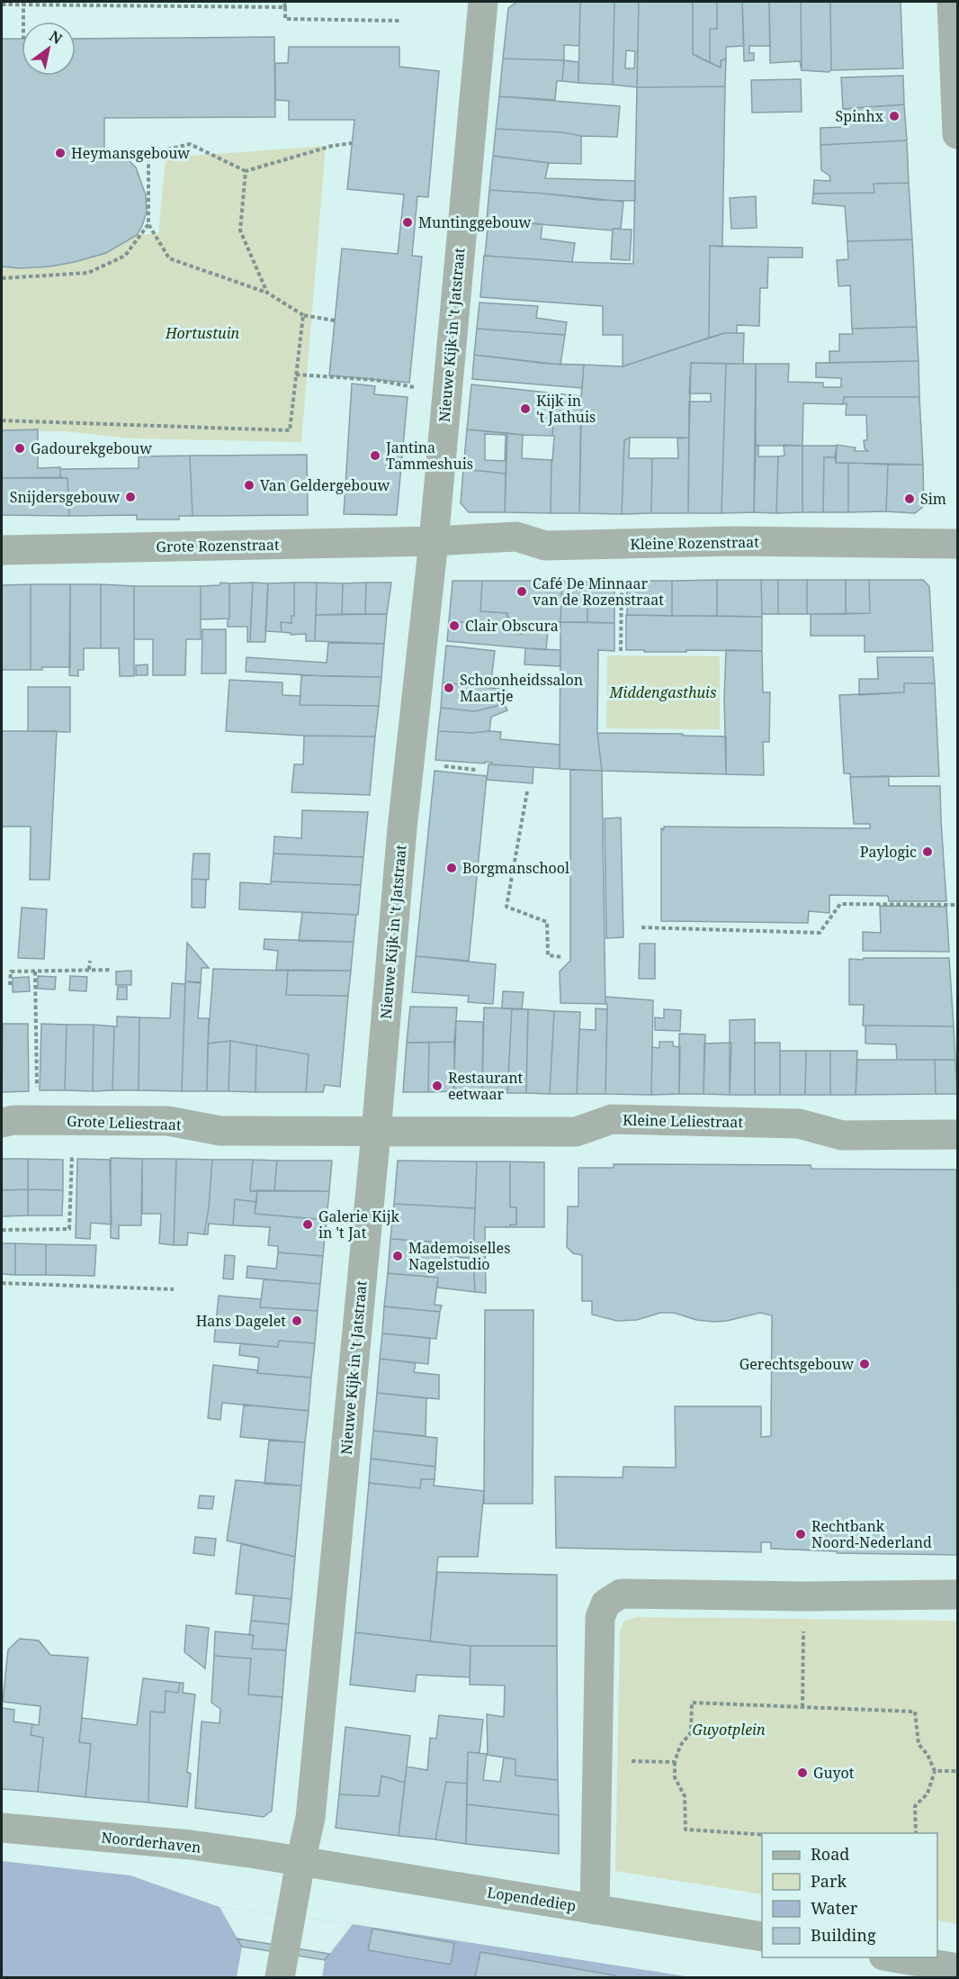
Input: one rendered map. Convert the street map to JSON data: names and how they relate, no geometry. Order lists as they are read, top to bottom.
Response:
{
  "streets": {
    "street": [
      "Nieuwe Kijk in 't Jatstraat",
      "Kleine Rozenstraat",
      "Grote Rozenstraat",
      "Kleine Leliestraat",
      "Grote Leliestraat",
      "Noorderhaven",
      "Lopendediep"
    ]
  },
  "crossings": [
    ["Nieuwe Kijk in 't Jatstraat", "Kleine Rozenstraat"],
    ["Nieuwe Kijk in 't Jatstraat", "Grote Rozenstraat"],
    ["Nieuwe Kijk in 't Jatstraat", "Kleine Leliestraat"],
    ["Nieuwe Kijk in 't Jatstraat", "Grote Leliestraat"],
    ["Nieuwe Kijk in 't Jatstraat", "Noorderhaven"],
    ["Nieuwe Kijk in 't Jatstraat", "Lopendediep"],
    ["Kleine Rozenstraat", "Grote Rozenstraat"],
    ["Kleine Leliestraat", "Grote Leliestraat"],
    ["Noorderhaven", "Lopendediep"]
  ],
  "parks": ["Hortustuin", "Middengasthuis", "Guyotplein"],
  "places": [
    "Spinhx",
    "Heymansgebouw",
    "Muntinggebouw",
    "Kijk in 't Jathuis",
    "Gadourekgebouw",
    "Jantina Tammeshuis",
    "Van Geldergebouw",
    "Snijdersgebouw",
    "Sim",
    "Café De Minnaar van de Rozenstraat",
    "Clair Obscura",
    "Schoonheidssalon Maartje",
    "Paylogic",
    "Borgmanschool",
    "Restaurant eetwaar",
    "Galerie Kijk in 't Jat",
    "Mademoiselles Nagelstudio",
    "Hans Dagelet",
    "Gerechtsgebouw",
    "Rechtbank Noord-Nederland",
    "Guyot"
  ],
  "legend": [
    "Road",
    "Park",
    "Water",
    "Building"
  ],
  "north": "top right"
}
